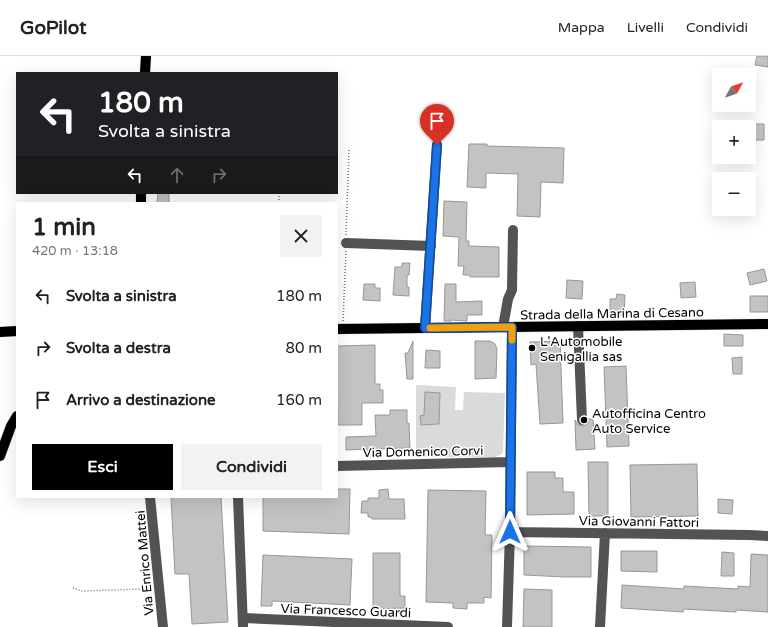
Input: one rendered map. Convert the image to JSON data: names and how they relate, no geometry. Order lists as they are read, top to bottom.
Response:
{
  "streets": {
    "main road": ["Strada della Marina di Cesano"],
    "street": [
      "Via Domenico Corvi",
      "Via Giovanni Fattori",
      "Via Enrico Mattei",
      "Via Francesco Guardi"
    ]
  },
  "places": ["L'Automobile Senigallia sas", "Autofficina Centro Auto Service"],
  "north": "top right",
  "page": {
    "header": "GoPilot",
    "nav": ["Mappa", "Livelli", "Condividi"],
    "map_buttons": ["+", "−"],
    "turn": ["180 m", "Svolta a sinistra"],
    "heading": ["1 min", "420 m · 13:18"],
    "list": [
      {
        "name": "Svolta a sinistra",
        "value": "180 m"
      },
      {
        "name": "Svolta a destra",
        "value": "80 m"
      },
      {
        "name": "Arrivo a destinazione",
        "value": "160 m"
      }
    ],
    "buttons": ["Esci", "Condividi"]
  }
}
